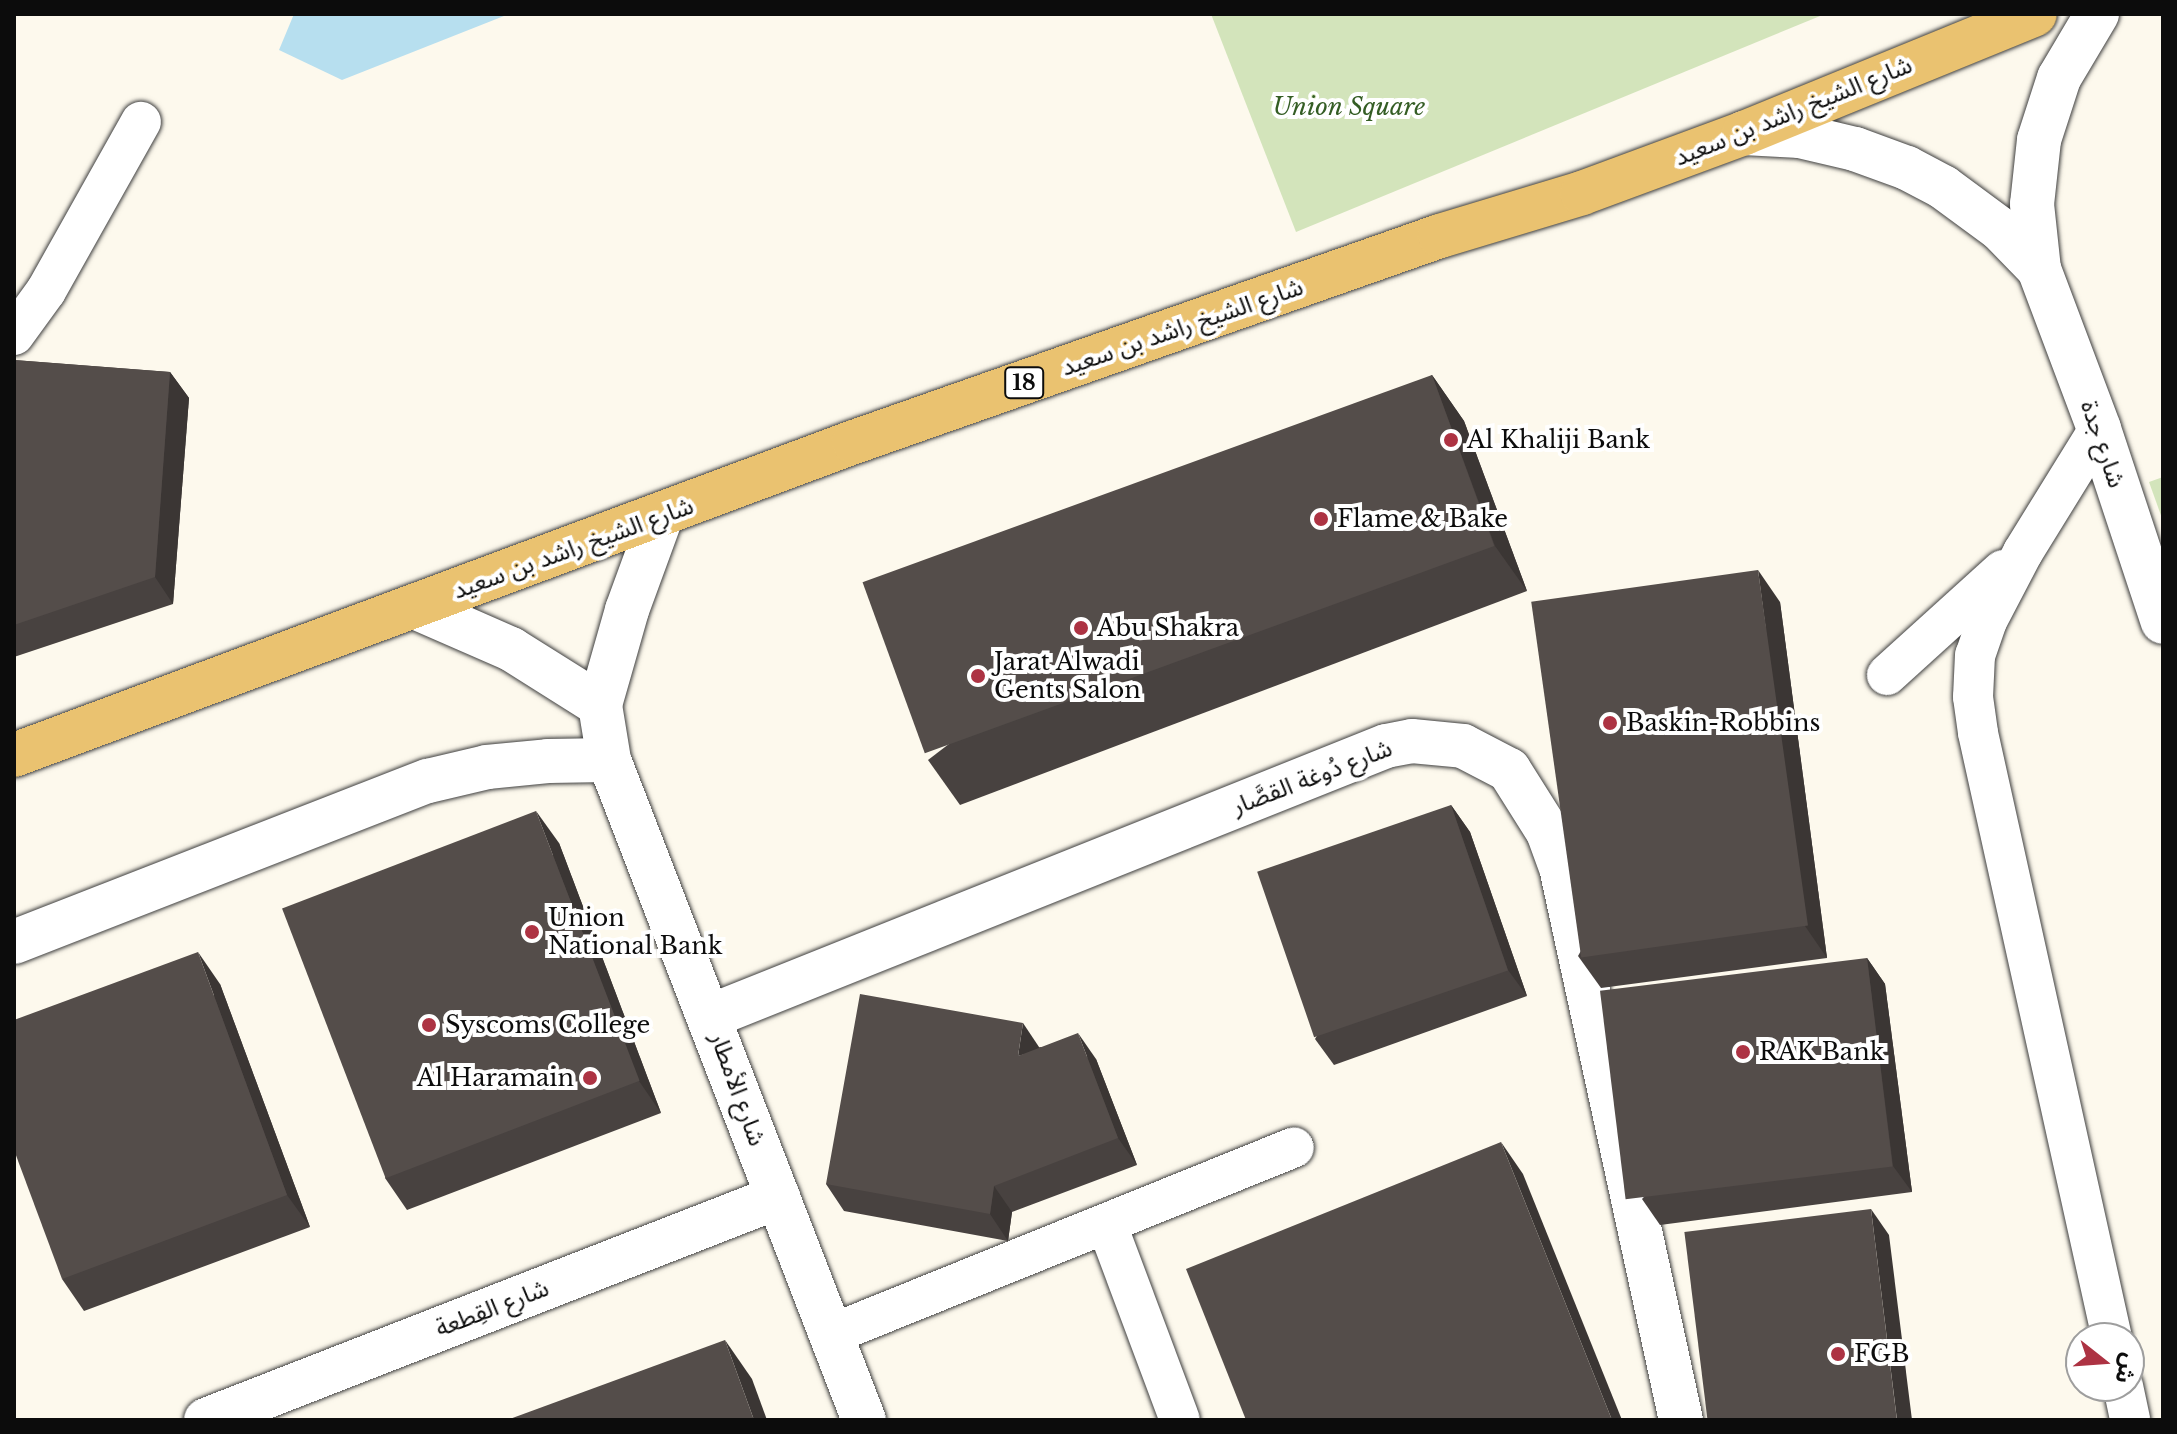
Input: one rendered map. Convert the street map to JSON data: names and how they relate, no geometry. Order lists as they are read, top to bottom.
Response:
{
  "streets": {
    "main road": ["شارع الشيخ راشد بن سعيد", "18"],
    "street": [
      "شارع جدة",
      "شارع دُوغة القصَّار",
      "شارع الأمطار",
      "شارع القِطعة"
    ]
  },
  "crossings": [
    ["شارع الشيخ راشد بن سعيد", "شارع جدة"],
    ["شارع دُوغة القصَّار", "شارع الأمطار"],
    ["شارع الأمطار", "شارع القِطعة"]
  ],
  "parks": ["Union Square"],
  "places": [
    "Al Khaliji Bank",
    "Flame & Bake",
    "Abu Shakra",
    "Jarat Alwadi Gents Salon",
    "Baskin-Robbins",
    "Union National Bank",
    "Syscoms College",
    "RAK Bank",
    "Al Haramain",
    "FGB"
  ],
  "north": "right"
}
